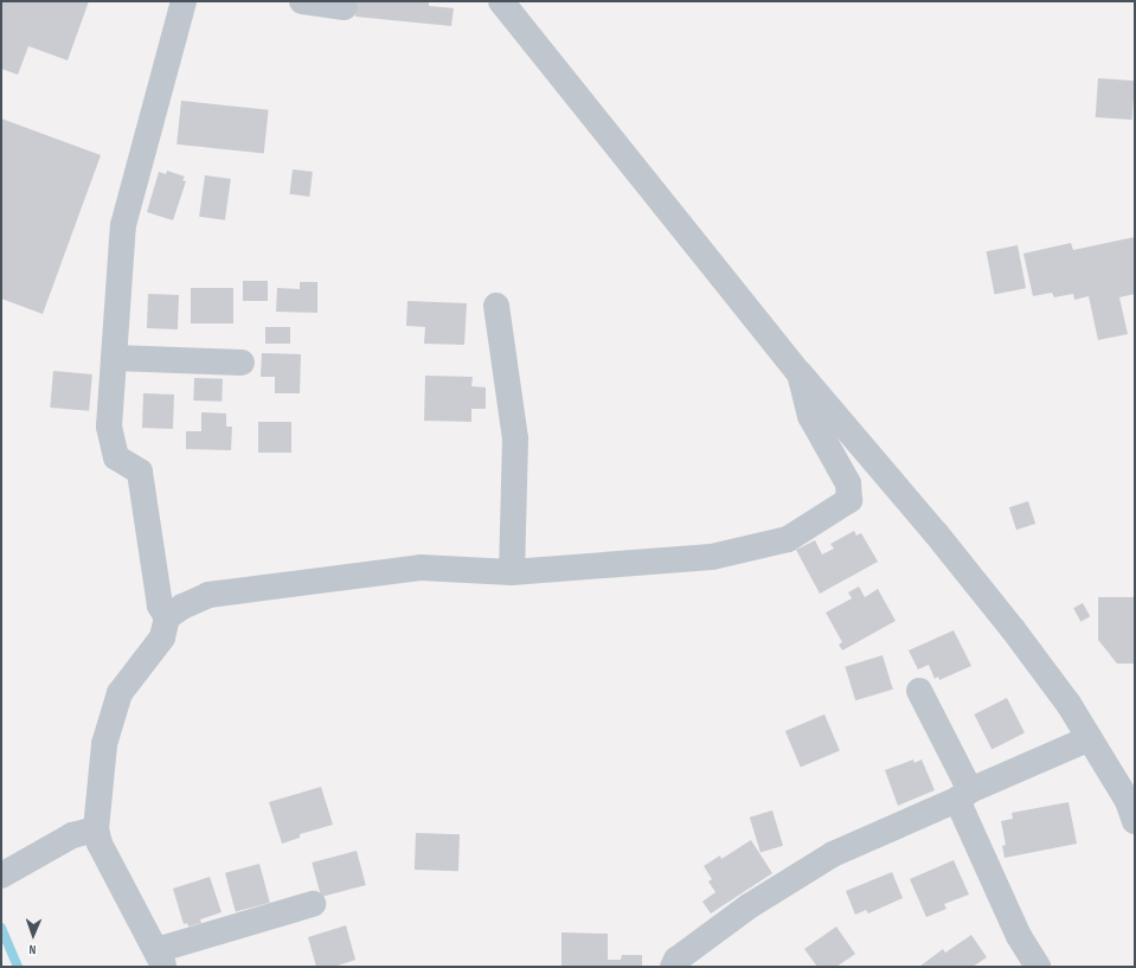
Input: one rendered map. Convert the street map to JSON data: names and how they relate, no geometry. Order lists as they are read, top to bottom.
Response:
{
  "north": "bottom"
}
